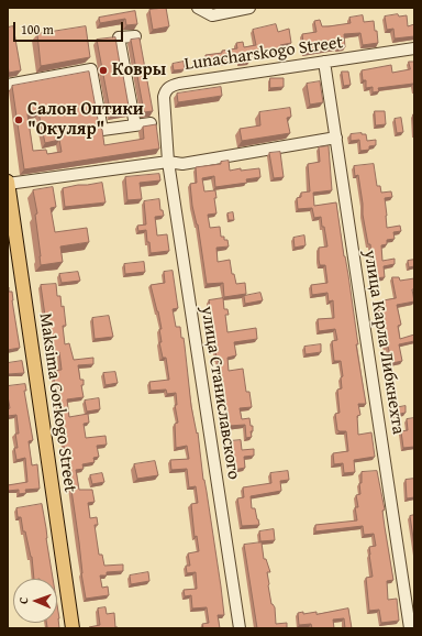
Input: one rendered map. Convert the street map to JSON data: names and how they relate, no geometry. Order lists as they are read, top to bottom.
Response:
{
  "streets": {
    "main road": ["Maksima Gorkogo Street"],
    "street": ["Lunacharskogo Street", "улица Карла Либкнехта", "улица Станиславского"]
  },
  "crossings": [
    ["Lunacharskogo Street", "улица Карла Либкнехта"],
    ["Lunacharskogo Street", "улица Станиславского"]
  ],
  "places": ["Ковры", "Салон Оптики \"Окуляр\""],
  "scale_bar": "100 m",
  "north": "left"
}
